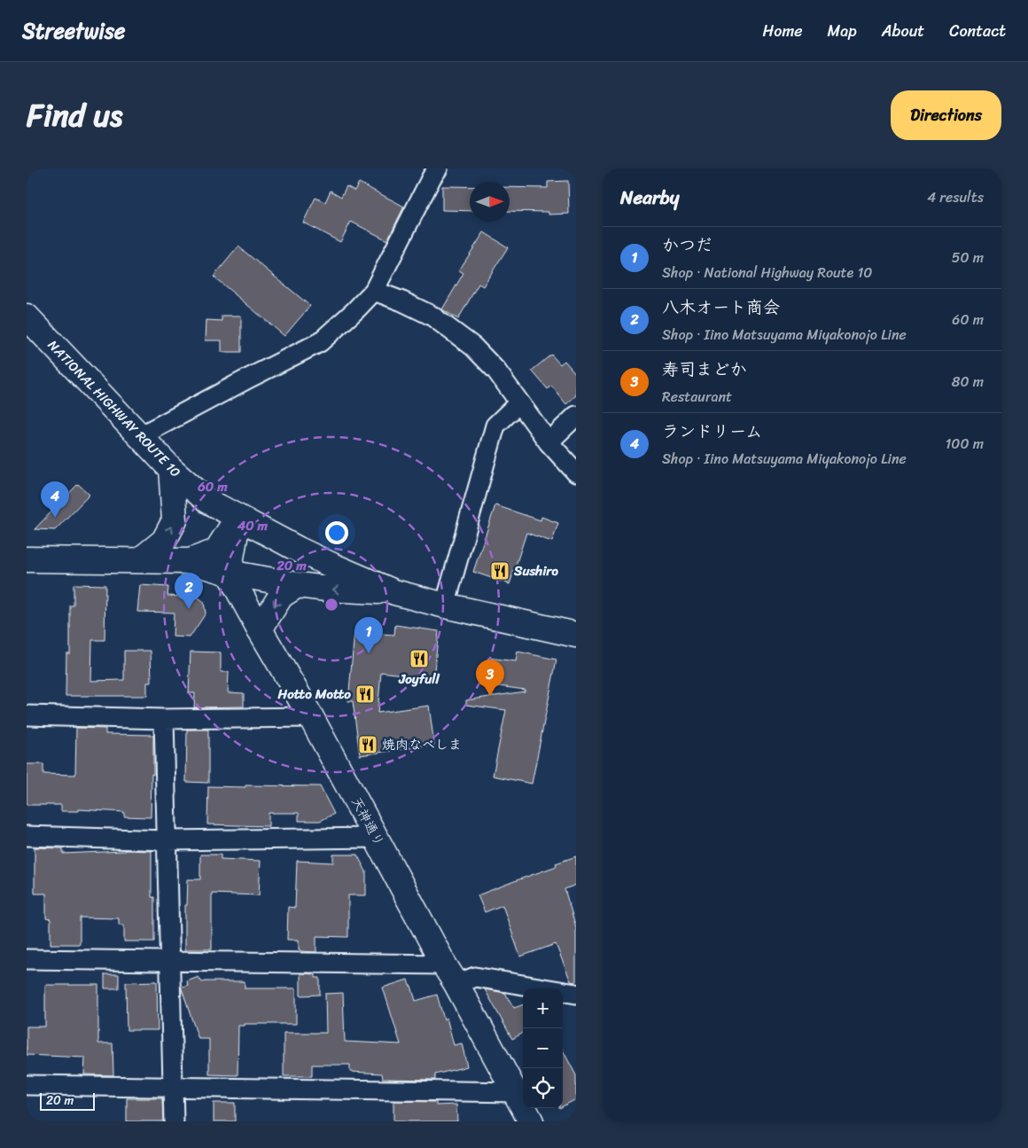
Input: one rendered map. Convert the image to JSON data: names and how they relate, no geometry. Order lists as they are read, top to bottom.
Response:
{
  "streets": {
    "main road": ["NATIONAL HIGHWAY ROUTE 10", "天神通り"]
  },
  "places": {
    "restaurant": [
      "Sushiro",
      "Joyfull",
      "Hotto Motto",
      "焼肉なべしま"
    ]
  },
  "scale_bar": "20 m",
  "north": "right",
  "page": {
    "header": "Streetwise",
    "nav": [
      "Home",
      "Map",
      "About",
      "Contact"
    ],
    "title": "Find us",
    "buttons": "Directions",
    "heading": ["Nearby", "4 results"],
    "list": [
      {
        "mark": "1",
        "name": "かつだ",
        "note": "Shop · National Highway Route 10",
        "value": "50 m"
      },
      {
        "mark": "2",
        "name": "八木オート商会",
        "note": "Shop · Iino Matsuyama Miyakonojo Line",
        "value": "60 m"
      },
      {
        "mark": "3",
        "name": "寿司まどか",
        "note": "Restaurant",
        "value": "80 m"
      },
      {
        "mark": "4",
        "name": "ランドリーム",
        "note": "Shop · Iino Matsuyama Miyakonojo Line",
        "value": "100 m"
      }
    ],
    "pins": [
      "4",
      "2",
      "1",
      "3"
    ],
    "map_buttons": ["+", "−"],
    "scale": "20 m"
  },
  "rings": ["60 m", "40 m", "20 m"]
}
